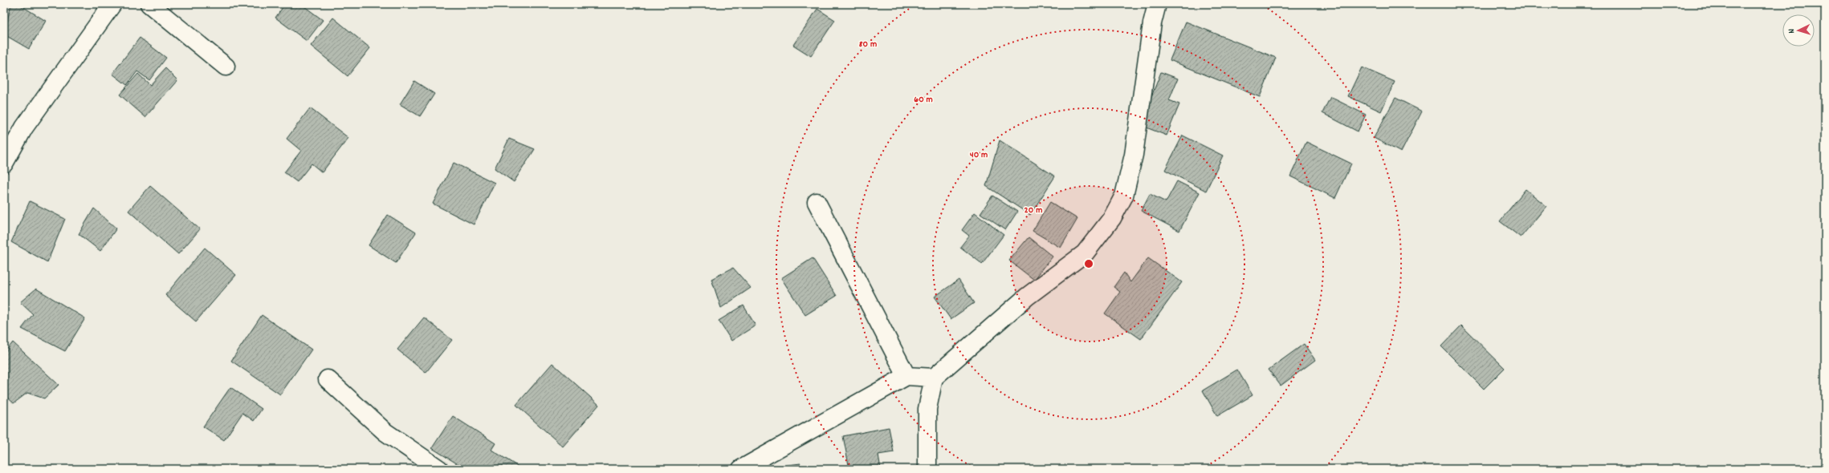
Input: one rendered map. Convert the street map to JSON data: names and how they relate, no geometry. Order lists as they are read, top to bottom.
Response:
{
  "north": "left",
  "rings": [
    "80 m",
    "60 m",
    "40 m",
    "20 m"
  ]
}
